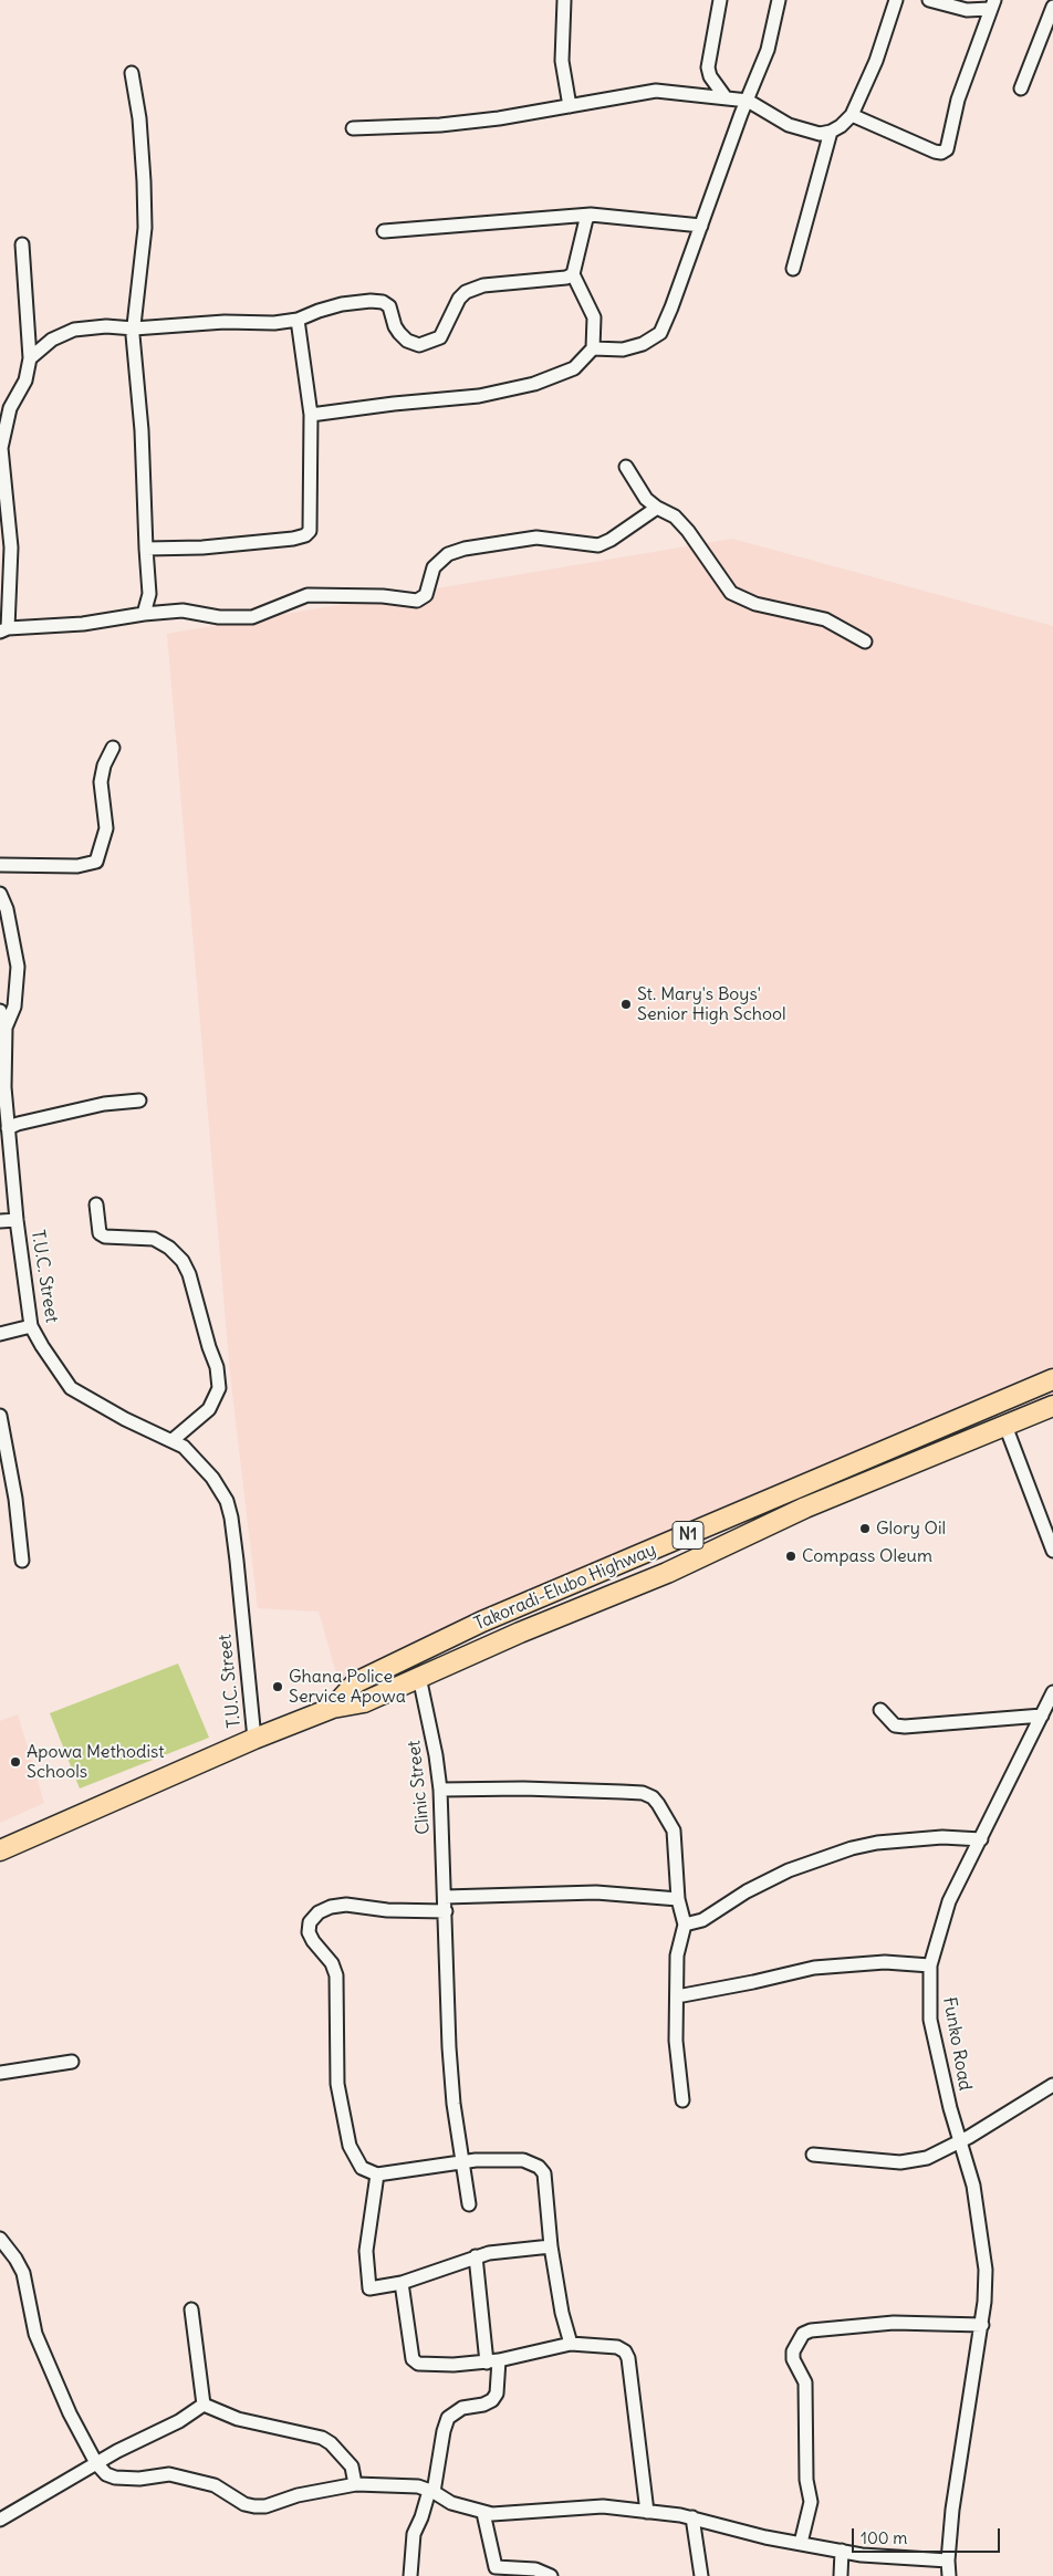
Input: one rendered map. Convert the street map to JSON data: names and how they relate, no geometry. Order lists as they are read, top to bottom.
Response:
{
  "streets": {
    "highway": ["N1", "Takoradi-Elubo Highway"],
    "street": ["T.U.C. Street", "Clinic Street", "Funko Road"]
  },
  "crossings": [
    ["T.U.C. Street", "Takoradi-Elubo Highway"],
    ["Takoradi-Elubo Highway", "Clinic Street"]
  ],
  "places": [
    "St. Mary's Boys' Senior High School",
    "Glory Oil",
    "Compass Oleum",
    "Ghana Police Service Apowa",
    "Apowa Methodist Schools"
  ],
  "scale_bar": "100 m"
}
